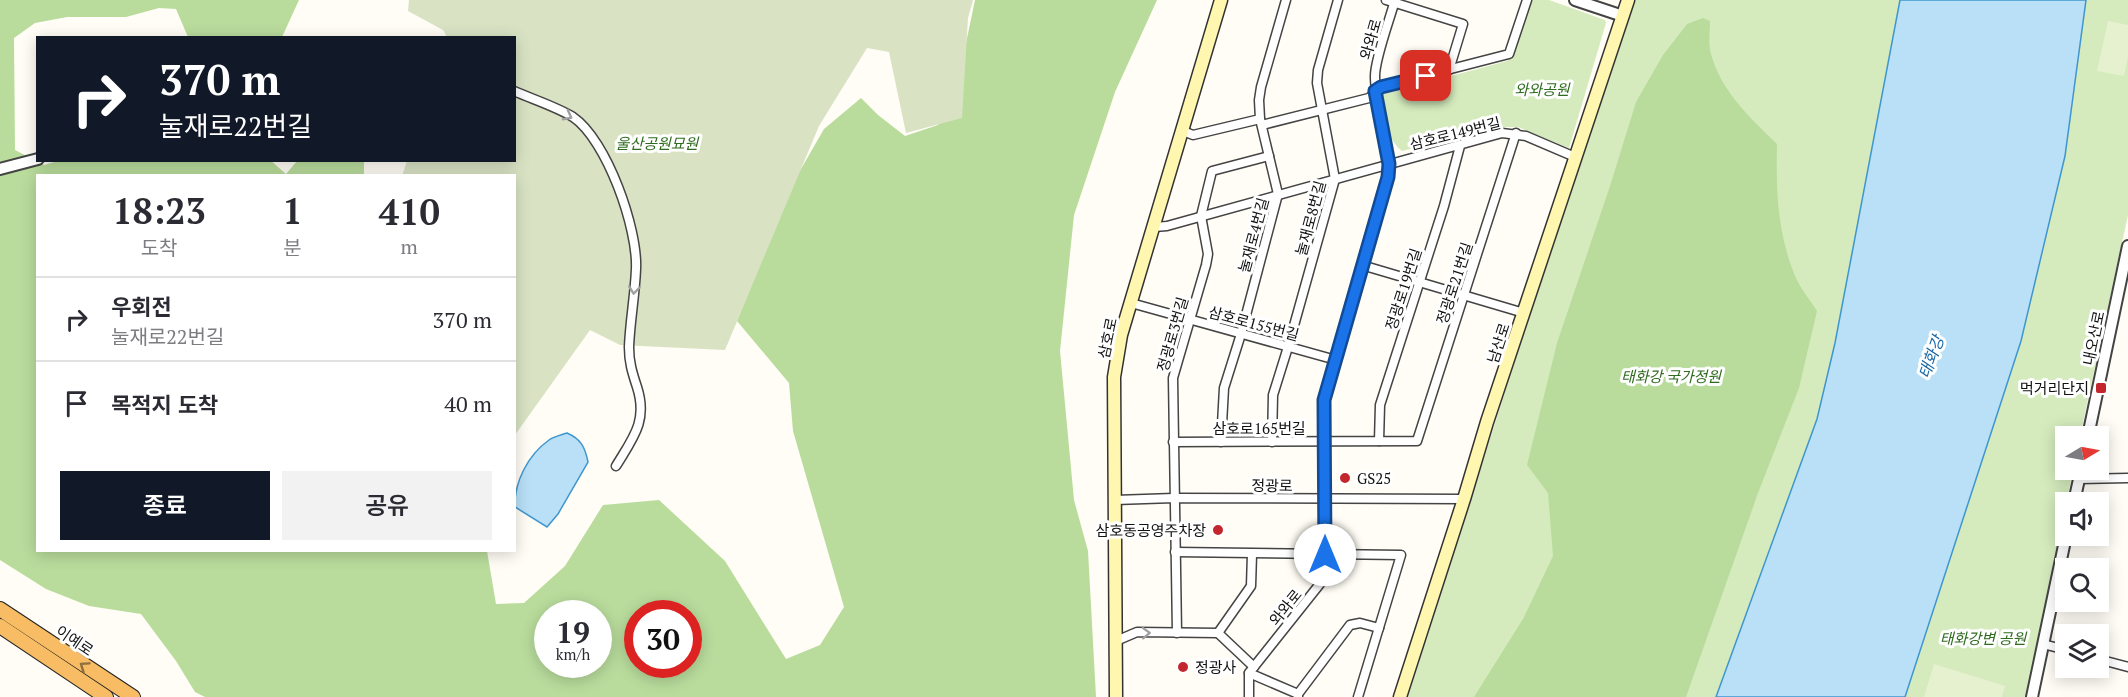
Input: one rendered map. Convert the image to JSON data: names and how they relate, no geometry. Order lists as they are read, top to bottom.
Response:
{
  "streets": {
    "highway": ["이예로"],
    "main road": ["삼호로", "남산로"],
    "street": [
      "와와로",
      "삼호로149번길",
      "눌재로8번길",
      "눌재로4번길",
      "정광로21번길",
      "정광로19번길",
      "삼호로155번길",
      "정광로3번길",
      "내오산로",
      "삼호로165번길",
      "정광로"
    ]
  },
  "crossings": [
    ["와와로", "삼호로149번길"],
    ["와와로", "삼호로155번길"],
    ["와와로", "삼호로165번길"],
    ["와와로", "정광로"],
    ["삼호로149번길", "눌재로8번길"],
    ["삼호로149번길", "눌재로4번길"],
    ["삼호로149번길", "정광로21번길"],
    ["삼호로149번길", "정광로19번길"],
    ["삼호로149번길", "정광로3번길"],
    ["삼호로149번길", "삼호로"],
    ["삼호로149번길", "남산로"],
    ["눌재로8번길", "삼호로155번길"],
    ["눌재로8번길", "삼호로165번길"],
    ["눌재로4번길", "삼호로155번길"],
    ["눌재로4번길", "삼호로165번길"],
    ["정광로21번길", "삼호로165번길"],
    ["정광로19번길", "삼호로165번길"],
    ["삼호로155번길", "정광로3번길"],
    ["삼호로155번길", "삼호로"],
    ["정광로3번길", "삼호로165번길"],
    ["정광로3번길", "정광로"],
    ["삼호로", "정광로"],
    ["남산로", "정광로"]
  ],
  "water": ["태화강"],
  "parks": [
    "와와공원",
    "울산공원묘원",
    "태화강 국가정원",
    "태화강변 공원"
  ],
  "places": {
    "transit": ["먹거리단지"],
    "other": ["GS25", "삼호동공영주차장", "정광사"]
  },
  "north": "right",
  "page": {
    "turn": ["370 m", "눌재로22번길"],
    "eta": [
      "18:23",
      "도착",
      "1",
      "분",
      "410",
      "m"
    ],
    "list": [
      {
        "name": "우회전",
        "note": "눌재로22번길",
        "value": "370 m"
      },
      {
        "name": "목적지 도착",
        "value": "40 m"
      }
    ],
    "buttons": ["종료", "공유"],
    "speed": "19 km/h",
    "limit": "30"
  }
}
